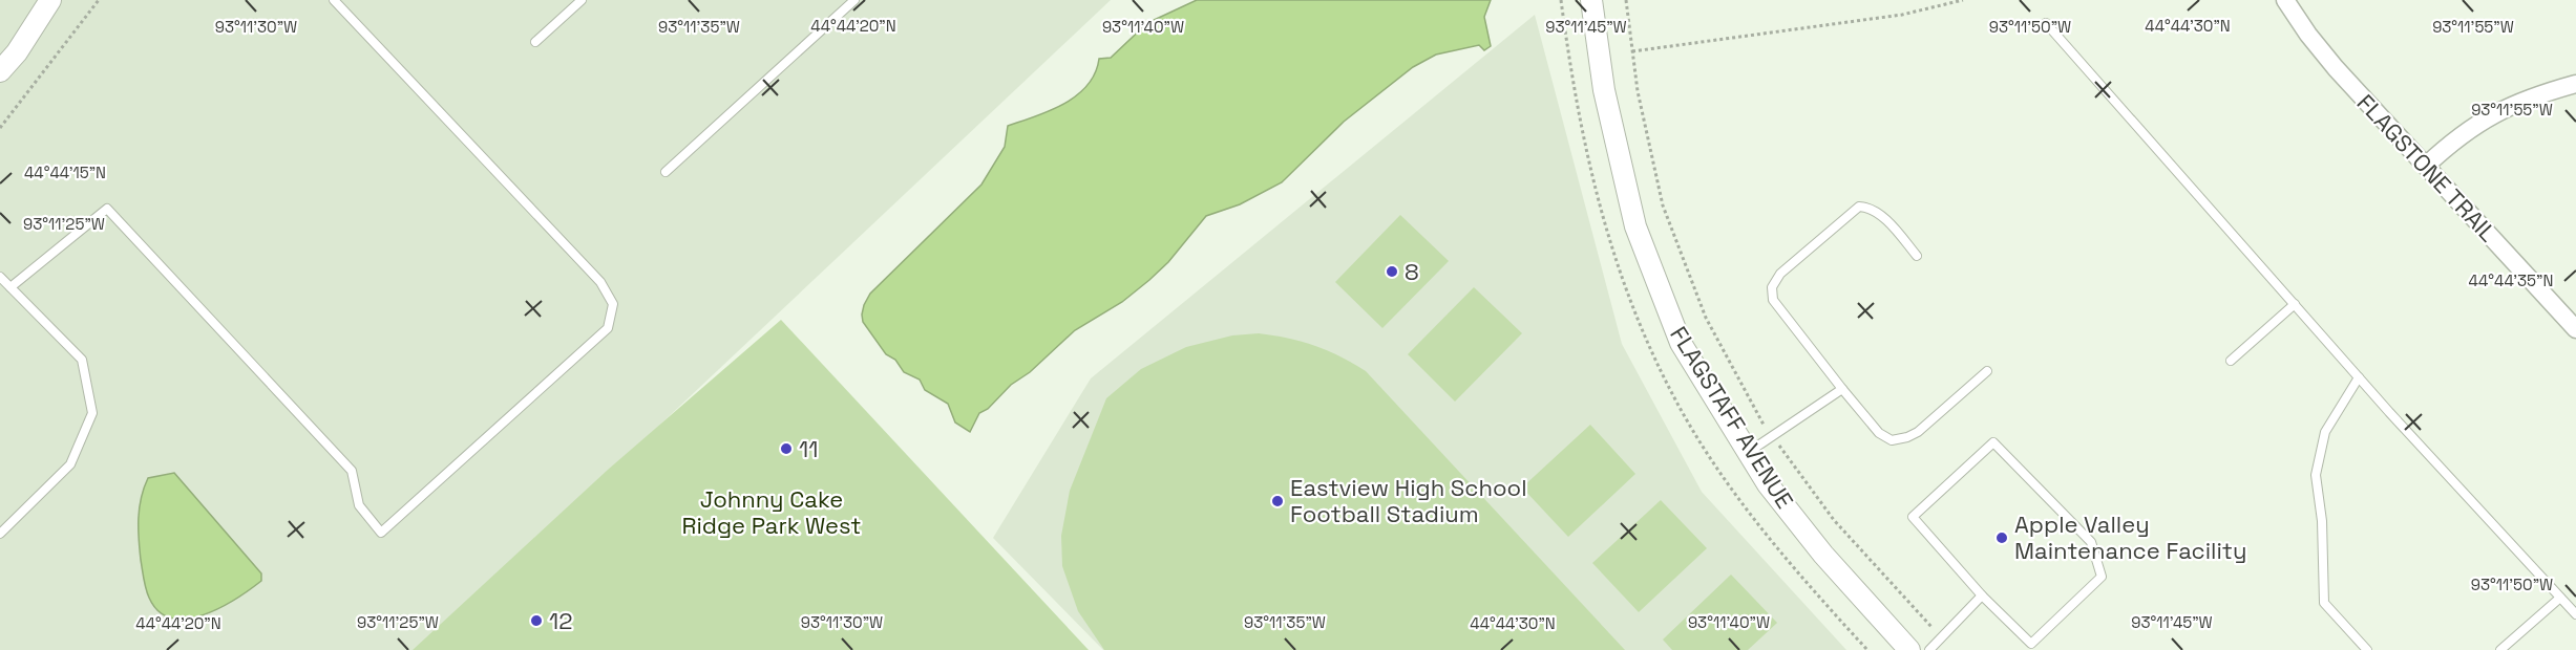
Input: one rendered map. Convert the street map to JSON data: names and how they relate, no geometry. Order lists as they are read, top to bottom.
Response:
{
  "streets": {
    "street": ["FLAGSTONE TRAIL", "FLAGSTAFF AVENUE"]
  },
  "parks": ["Johnny Cake Ridge Park West"],
  "places": [
    "8",
    "11",
    "Eastview High School Football Stadium",
    "Apple Valley Maintenance Facility",
    "12"
  ],
  "coordinates": [
    "44°44'20\"N",
    "44°44'30\"N",
    "93°11'30\"W",
    "93°11'35\"W",
    "93°11'40\"W",
    "93°11'45\"W",
    "93°11'50\"W",
    "93°11'55\"W",
    "44°44'15\"N",
    "93°11'25\"W",
    "44°44'35\"N"
  ]
}
